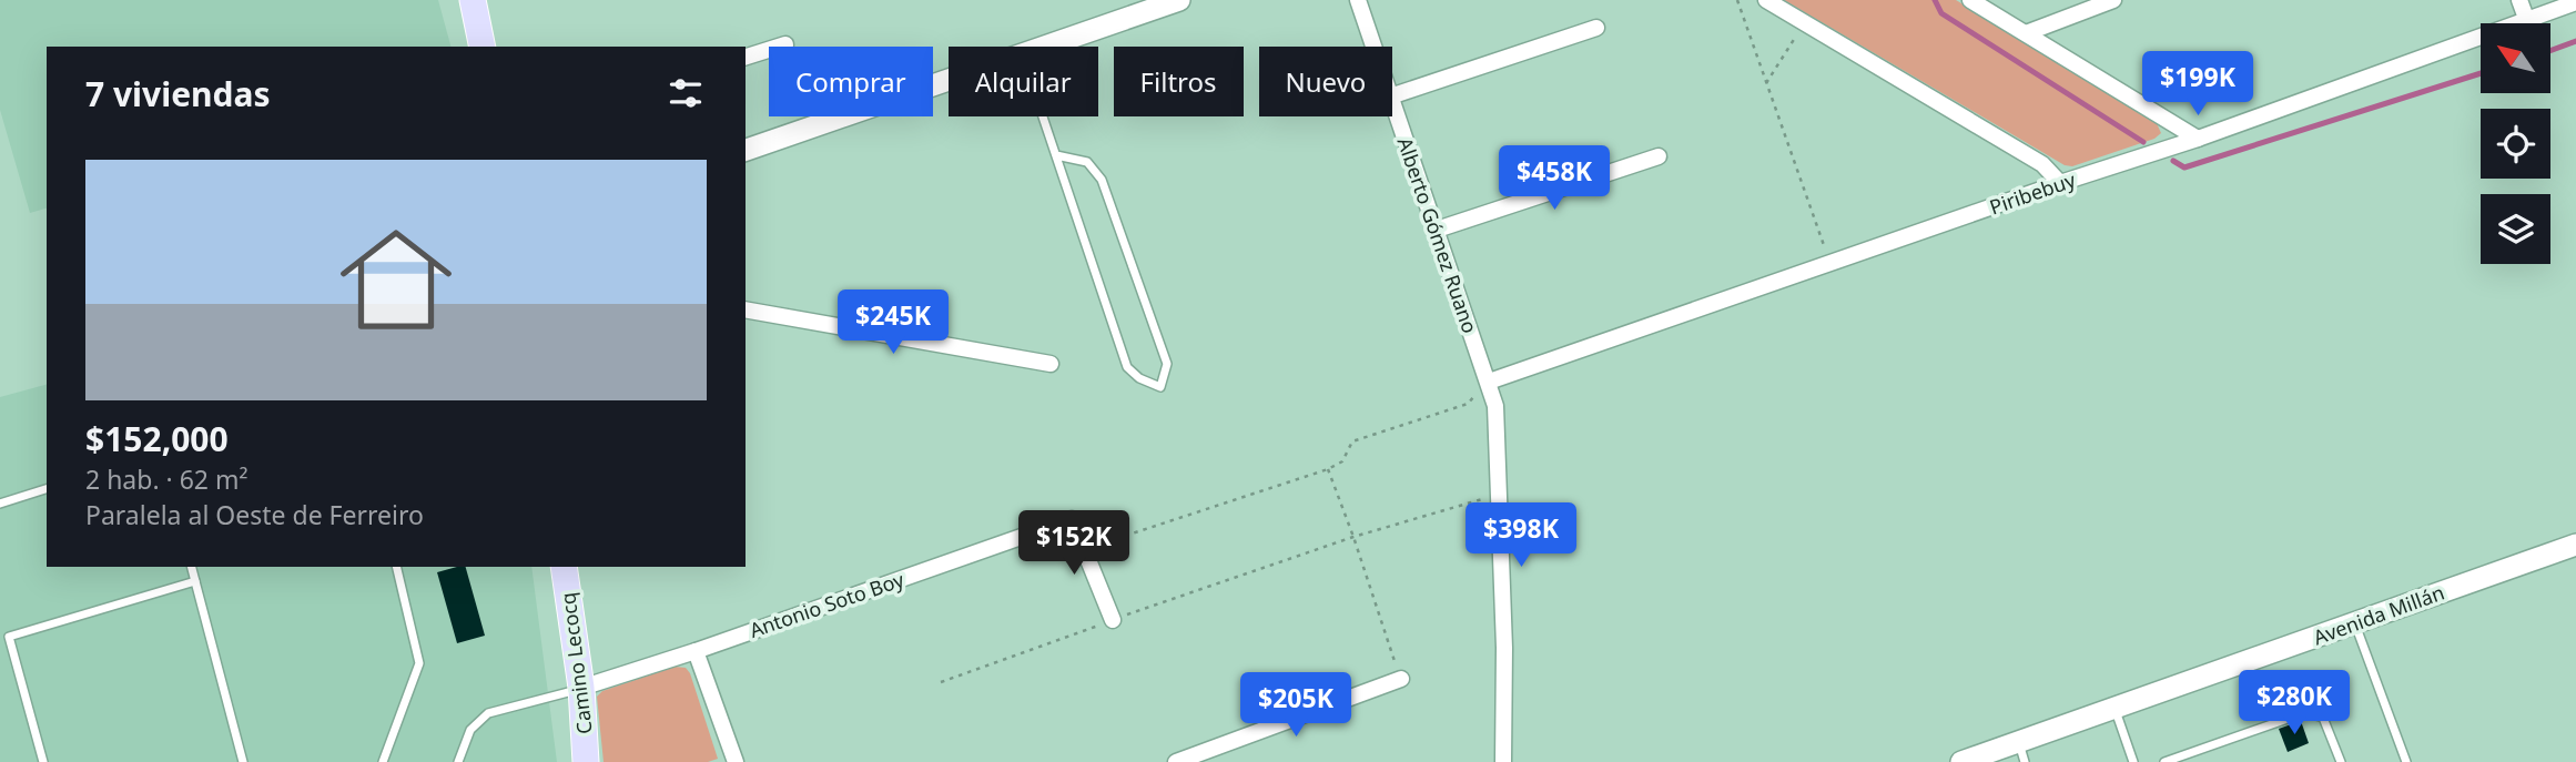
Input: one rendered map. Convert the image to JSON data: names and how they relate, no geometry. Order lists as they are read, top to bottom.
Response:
{
  "streets": {
    "main road": ["Camino Lecocq"],
    "street": [
      "Piribebuy",
      "Alberto Gómez Ruano",
      "Antonio Soto Boy",
      "Avenida Millán"
    ]
  },
  "crossings": [
    ["Piribebuy", "Alberto Gómez Ruano"],
    ["Antonio Soto Boy", "Camino Lecocq"]
  ],
  "north": "top left",
  "page": {
    "chip": [
      "Comprar",
      "Alquilar",
      "Filtros",
      "Nuevo"
    ],
    "heading": "7 viviendas",
    "price": [
      "$199K",
      "$458K",
      "$245K",
      "$398K",
      "$152K",
      "$280K",
      "$205K"
    ],
    "list": [
      {
        "name": "$152,000",
        "note": "2 hab. · 62 m² · Paralela al Oeste de Ferreiro"
      }
    ]
  }
}
